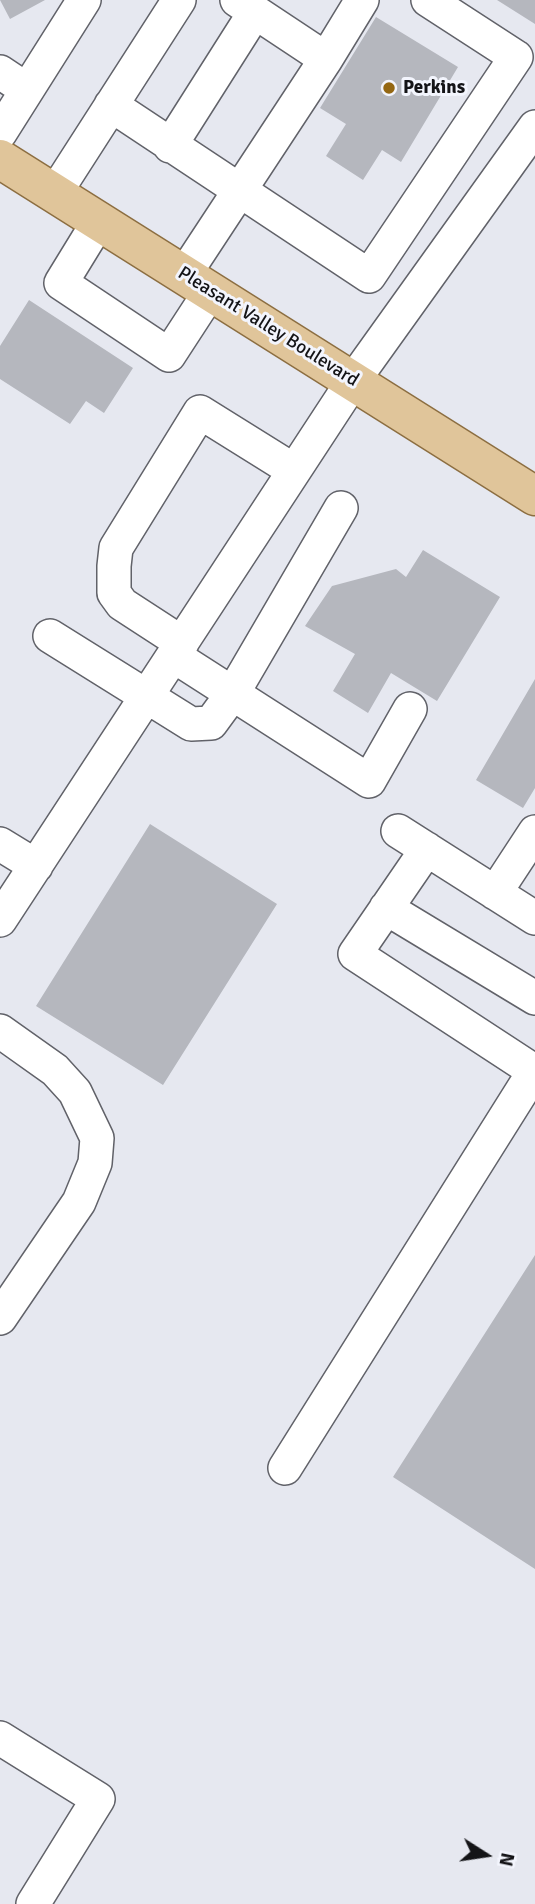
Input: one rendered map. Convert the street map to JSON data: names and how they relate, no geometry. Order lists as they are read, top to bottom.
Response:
{
  "streets": {
    "main road": ["Pleasant Valley Boulevard"]
  },
  "places": ["Perkins"],
  "north": "right"
}
